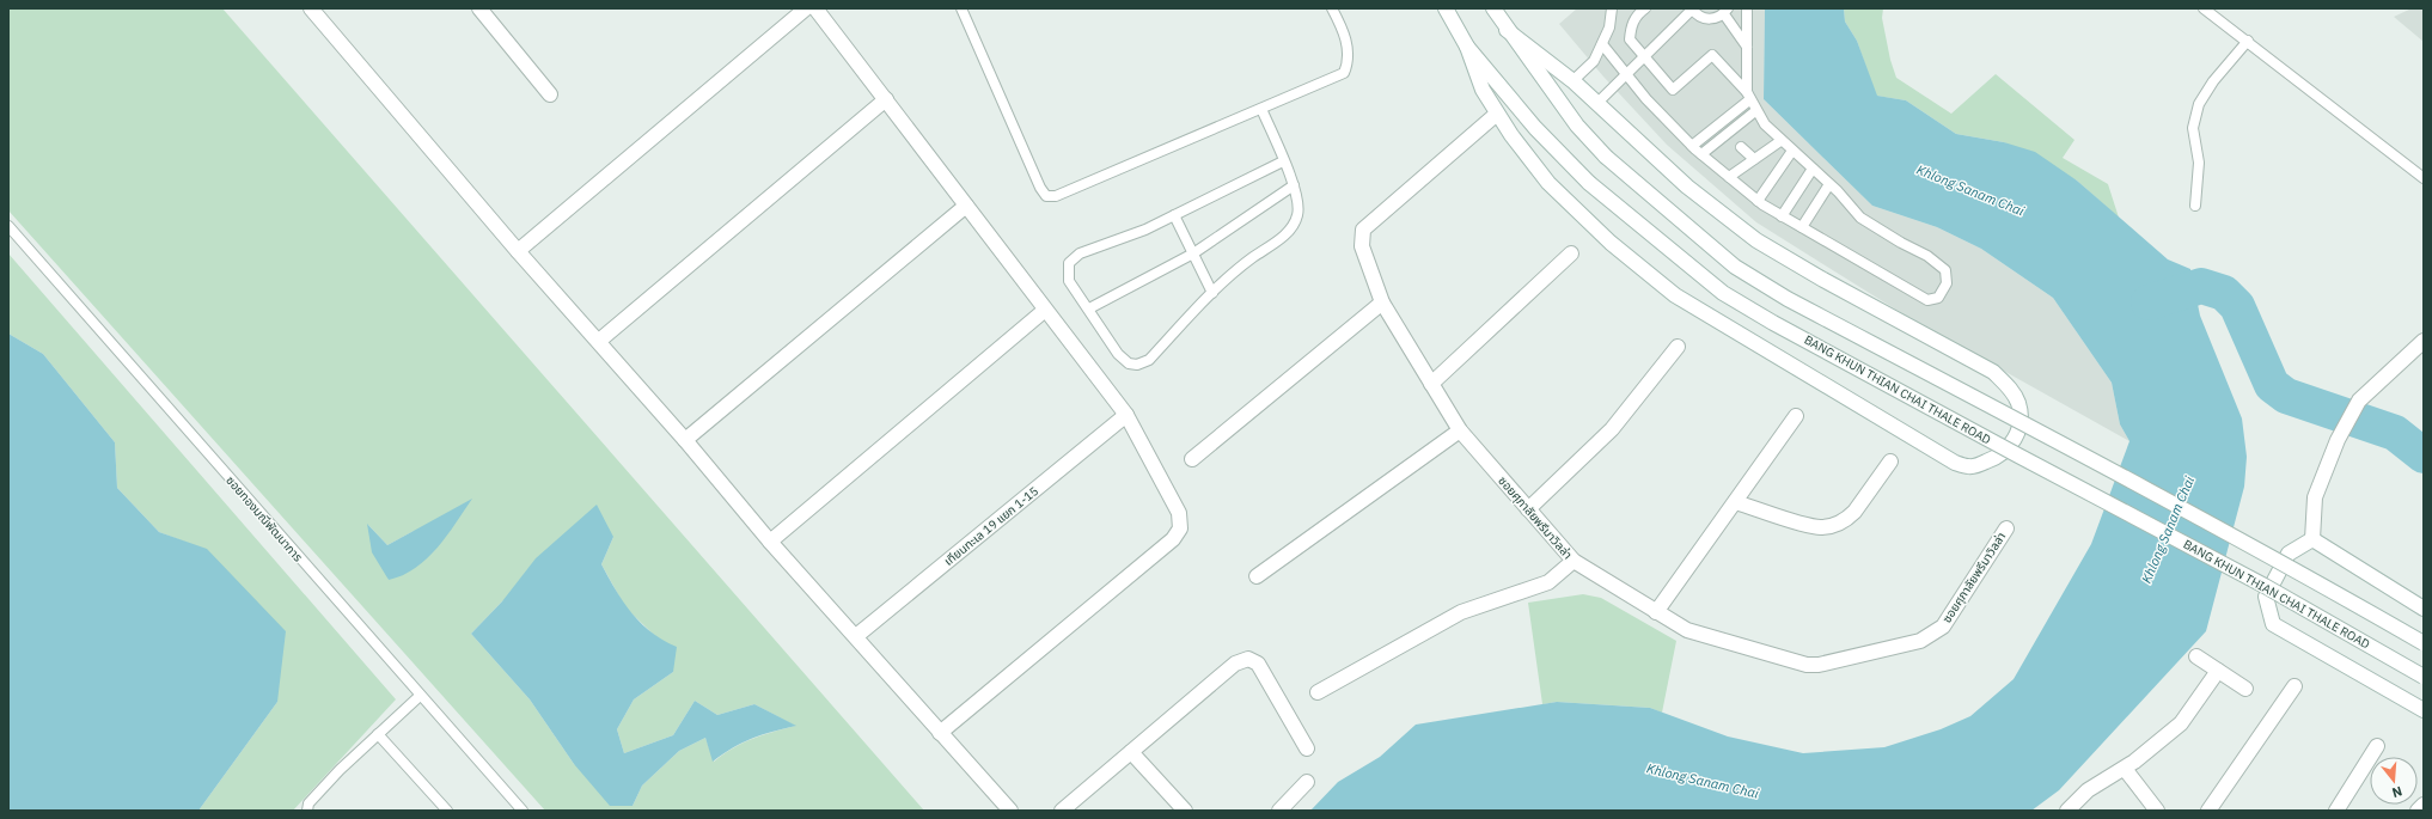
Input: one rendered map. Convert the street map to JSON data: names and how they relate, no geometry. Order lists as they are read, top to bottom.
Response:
{
  "streets": {
    "street": ["BANG KHUN THIAN CHAI THALE ROAD", "ซอยศุภาลัยพรีมาวิลล่า", "เทียนทะเล 19 แยก 1-15"],
    "lane": ["ซอยทองมณีพัฒนาการ"]
  },
  "water": ["Khlong Sanam Chai"],
  "north": "bottom"
}
